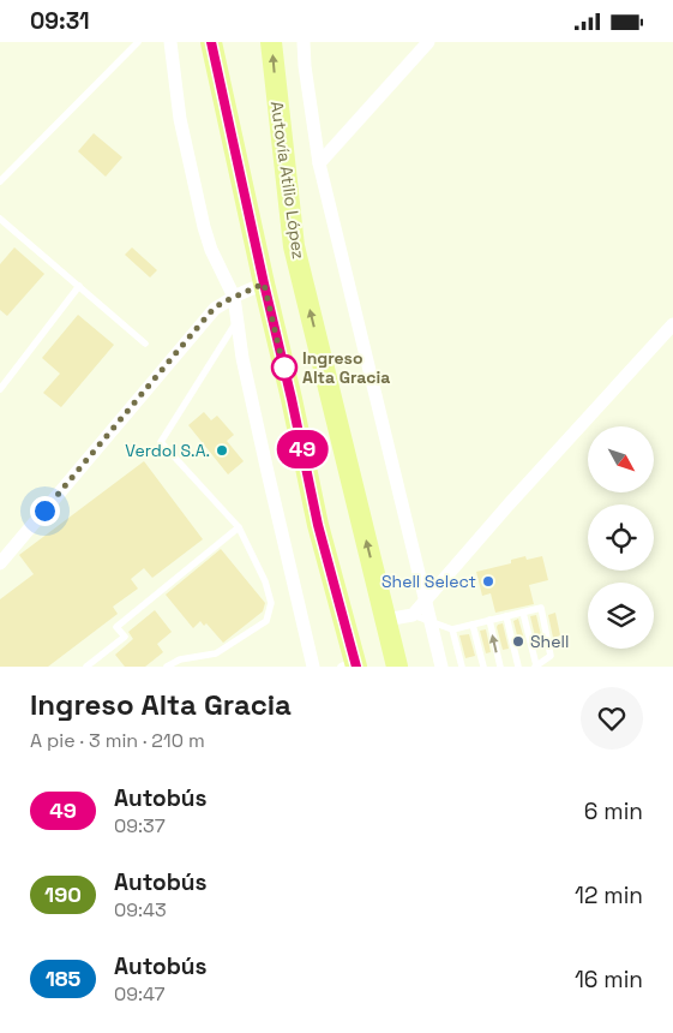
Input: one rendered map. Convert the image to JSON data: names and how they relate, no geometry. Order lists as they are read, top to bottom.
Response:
{
  "streets": {
    "main road": ["Autovía Atilio López"]
  },
  "places": [
    "Ingreso Alta Gracia",
    "Verdol S.A.",
    "Shell Select",
    "Shell"
  ],
  "lines": ["bus line 49"],
  "north": "bottom right",
  "page": {
    "status": "09:31",
    "on_map": "49",
    "heading": ["Ingreso Alta Gracia", "A pie · 3 min · 210 m"],
    "list": [
      {
        "mark": "49",
        "name": "Autobús",
        "note": "09:37",
        "value": "6 min"
      },
      {
        "mark": "190",
        "name": "Autobús",
        "note": "09:43",
        "value": "12 min"
      },
      {
        "mark": "185",
        "name": "Autobús",
        "note": "09:47",
        "value": "16 min"
      }
    ]
  }
}
